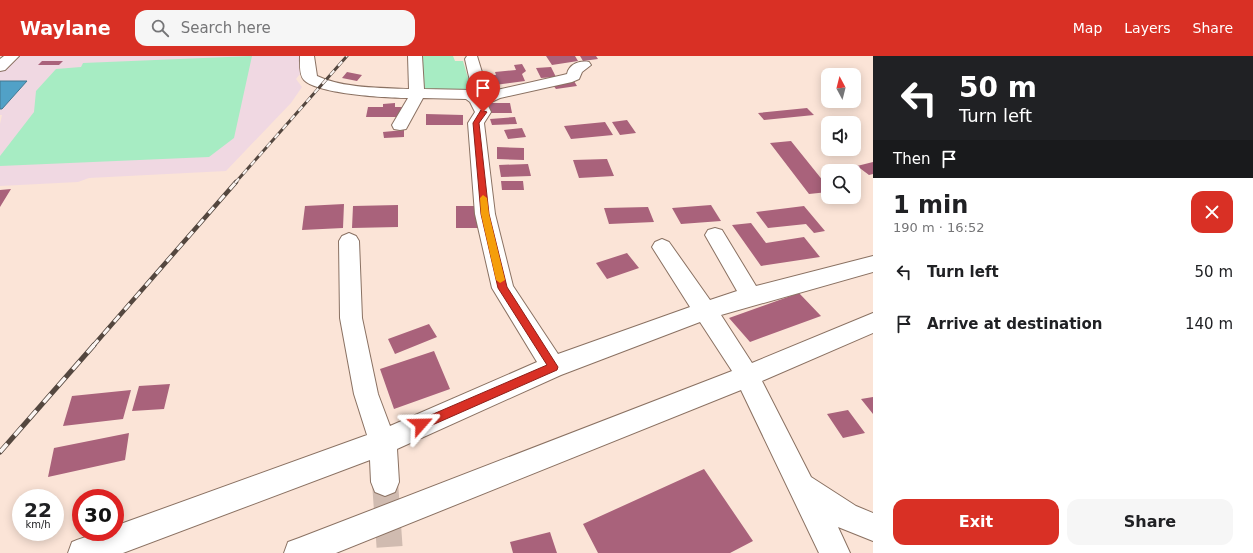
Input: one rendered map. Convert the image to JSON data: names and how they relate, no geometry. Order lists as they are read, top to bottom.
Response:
{
  "north": "top",
  "page": {
    "header": "Waylane",
    "search": "Search here",
    "nav": ["Map", "Layers", "Share"],
    "turn": ["50 m", "Turn left"],
    "then": "Then",
    "heading": ["1 min", "190 m · 16:52"],
    "list": [
      {
        "name": "Turn left",
        "value": "50 m"
      },
      {
        "name": "Arrive at destination",
        "value": "140 m"
      }
    ],
    "speed": "22 km/h",
    "limit": "30",
    "buttons": ["Exit", "Share"]
  }
}
